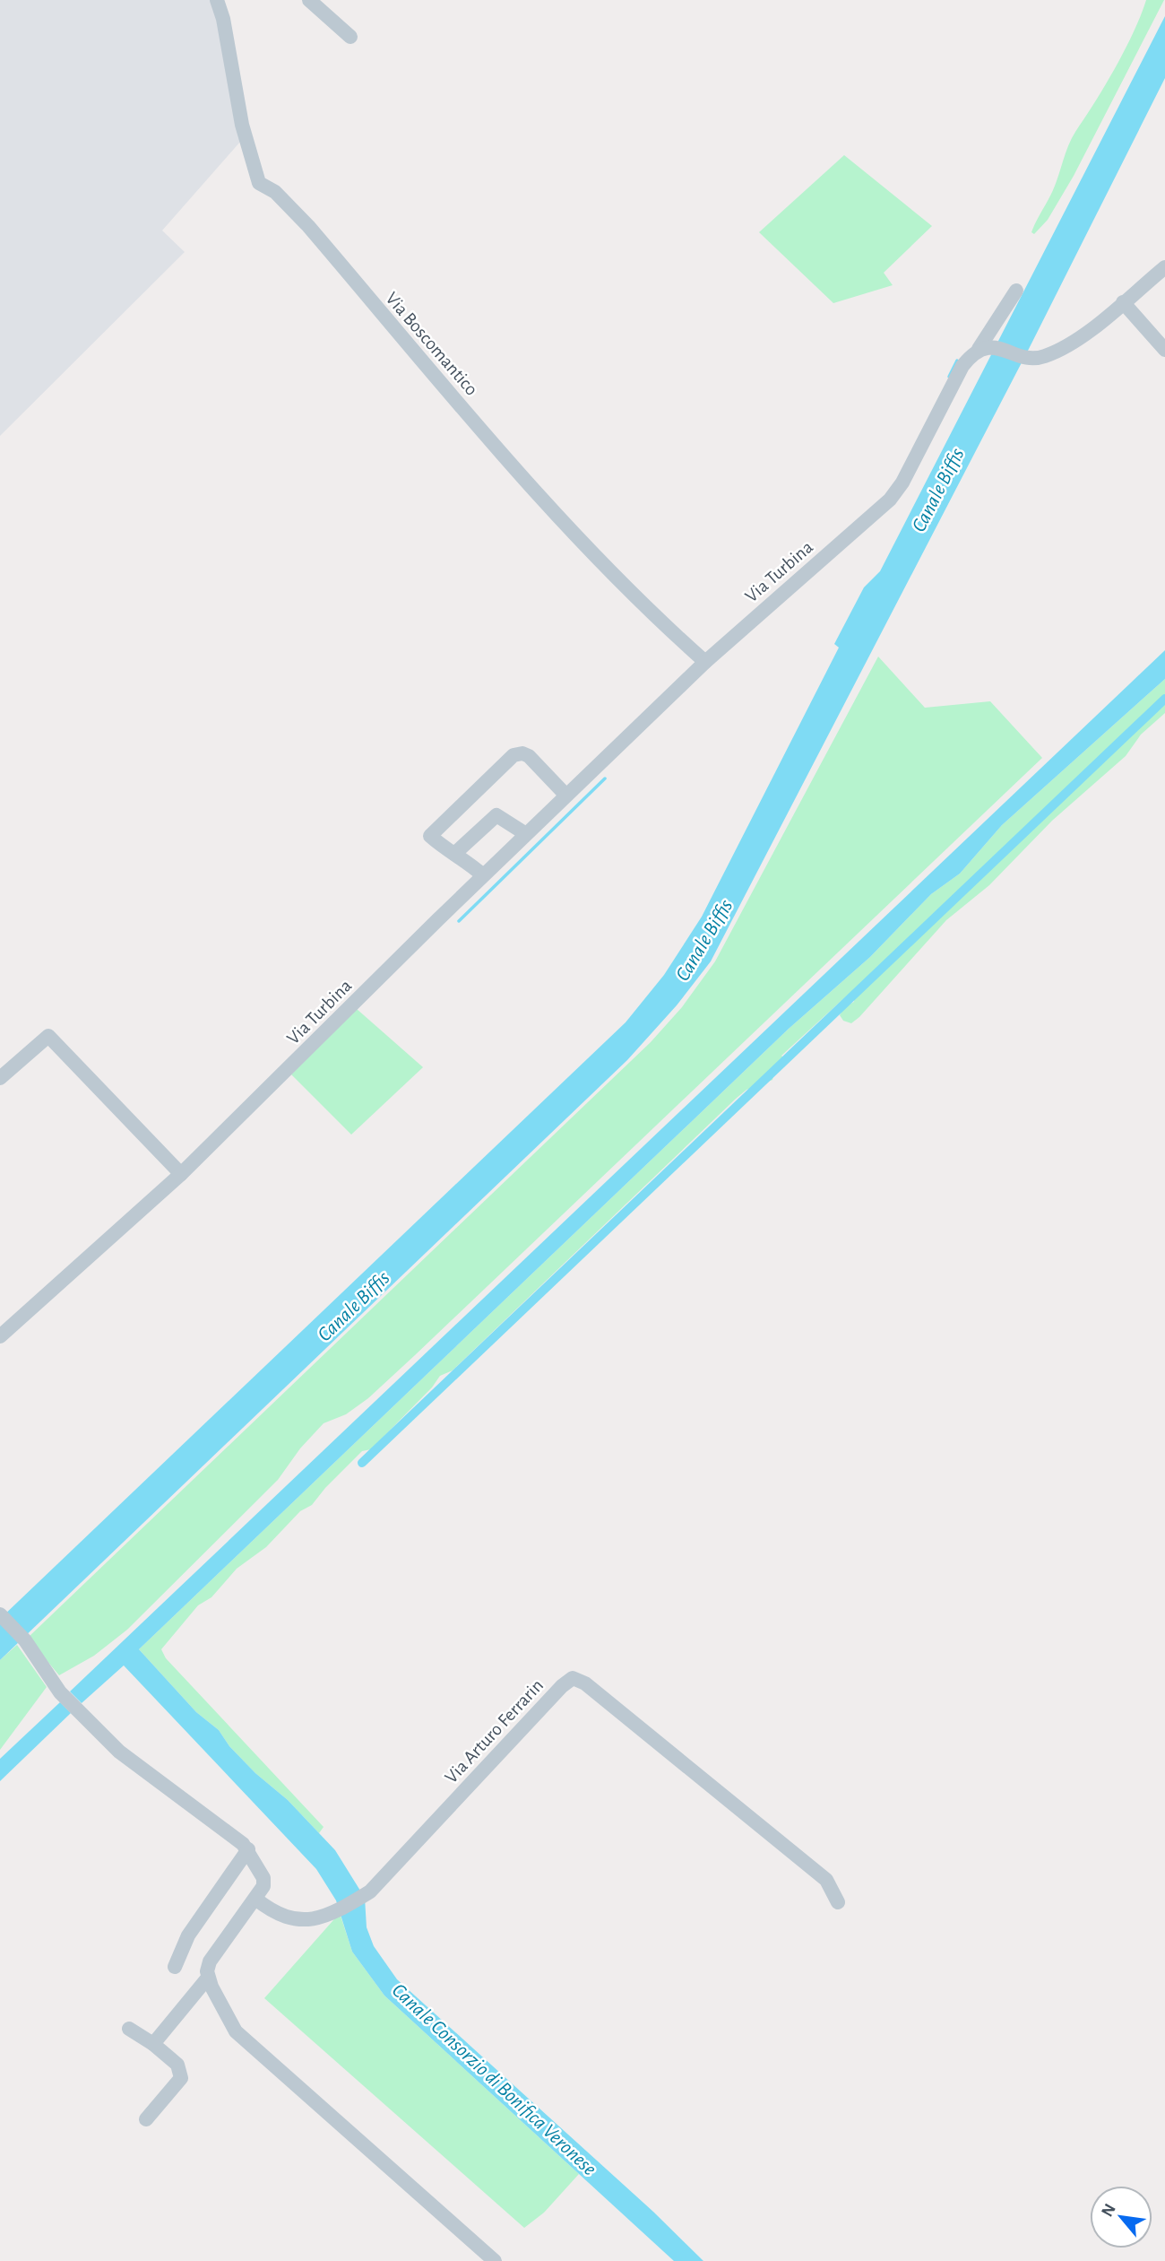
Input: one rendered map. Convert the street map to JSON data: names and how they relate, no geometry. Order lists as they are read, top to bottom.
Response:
{
  "streets": {
    "street": ["Via Boscomantico", "Via Turbina", "Via Arturo Ferrarin"]
  },
  "crossings": [
    ["Via Boscomantico", "Via Turbina"]
  ],
  "water": ["Canale Biffis", "Canale Consorzio di Bonifica Veronese"],
  "north": "top left"
}
